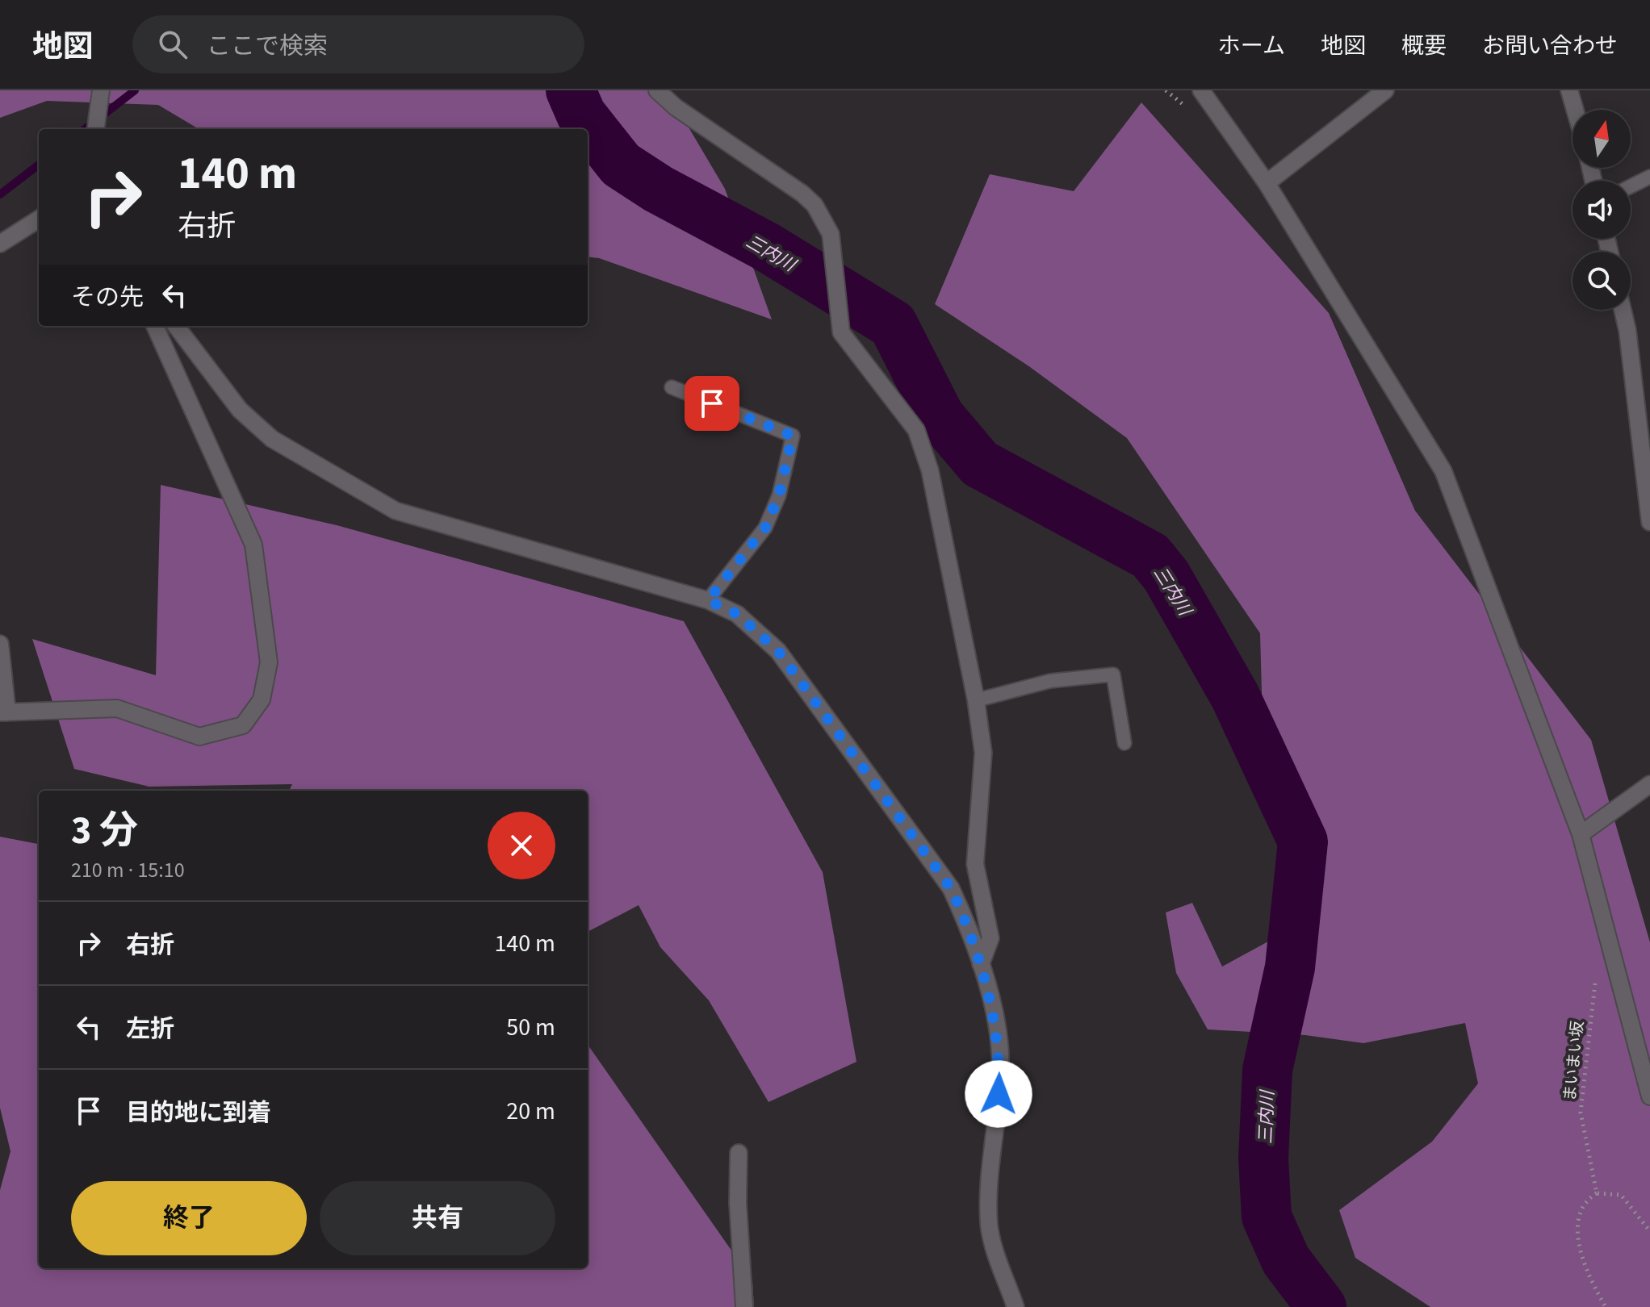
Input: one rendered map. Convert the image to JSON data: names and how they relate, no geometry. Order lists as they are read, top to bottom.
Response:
{
  "streets": {
    "path": ["まいまい坂"]
  },
  "water": ["三内川"],
  "north": "top",
  "page": {
    "header": "地図",
    "search": "ここで検索",
    "nav": [
      "ホーム",
      "地図",
      "概要",
      "お問い合わせ"
    ],
    "turn": ["140 m", "右折"],
    "then": "その先",
    "heading": ["3 分", "210 m · 15:10"],
    "list": [
      {
        "name": "右折",
        "value": "140 m"
      },
      {
        "name": "左折",
        "value": "50 m"
      },
      {
        "name": "目的地に到着",
        "value": "20 m"
      }
    ],
    "buttons": ["終了", "共有"]
  }
}
